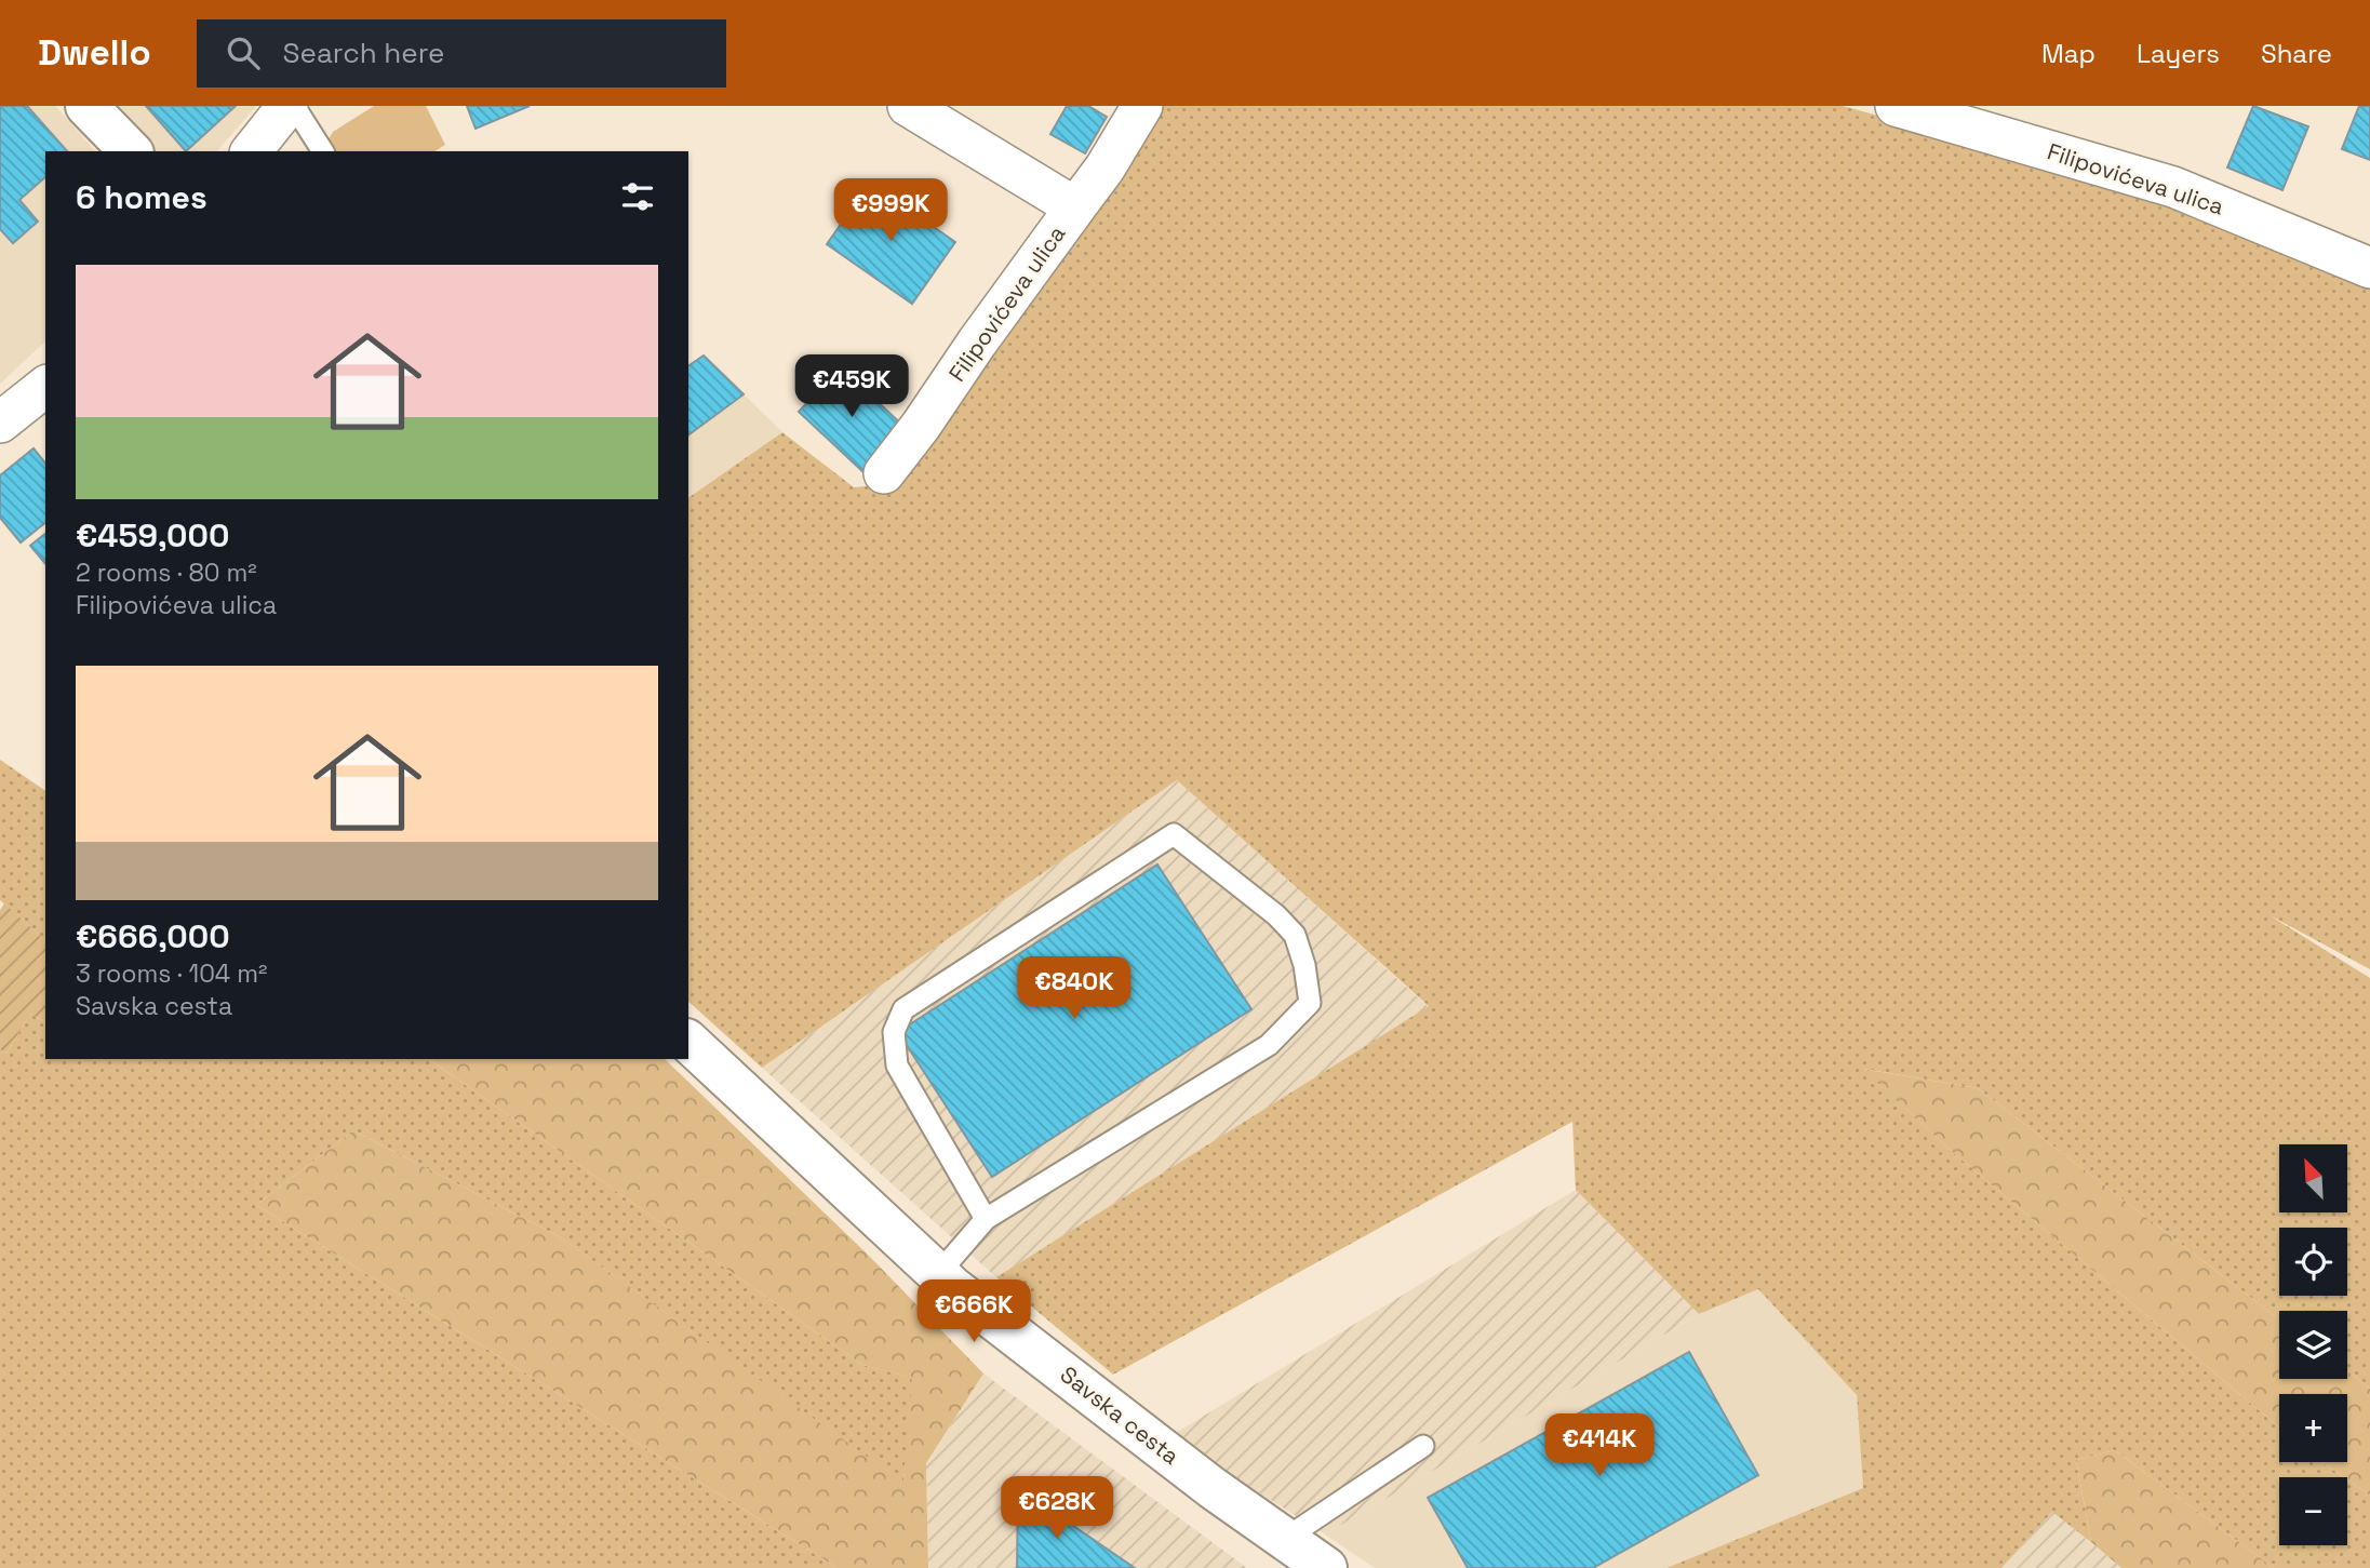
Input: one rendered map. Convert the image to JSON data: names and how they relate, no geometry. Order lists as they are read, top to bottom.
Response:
{
  "streets": {
    "street": ["Filipovićeva ulica", "Savska cesta"]
  },
  "north": "top left",
  "page": {
    "header": "Dwello",
    "search": "Search here",
    "nav": ["Map", "Layers", "Share"],
    "heading": "6 homes",
    "price": [
      "€999K",
      "€459K",
      "€840K",
      "€666K",
      "€414K",
      "€628K"
    ],
    "list": [
      {
        "name": "€459,000",
        "note": "2 rooms · 80 m² · Filipovićeva ulica"
      },
      {
        "name": "€666,000",
        "note": "3 rooms · 104 m² · Savska cesta"
      }
    ],
    "map_buttons": ["+", "−"]
  }
}
